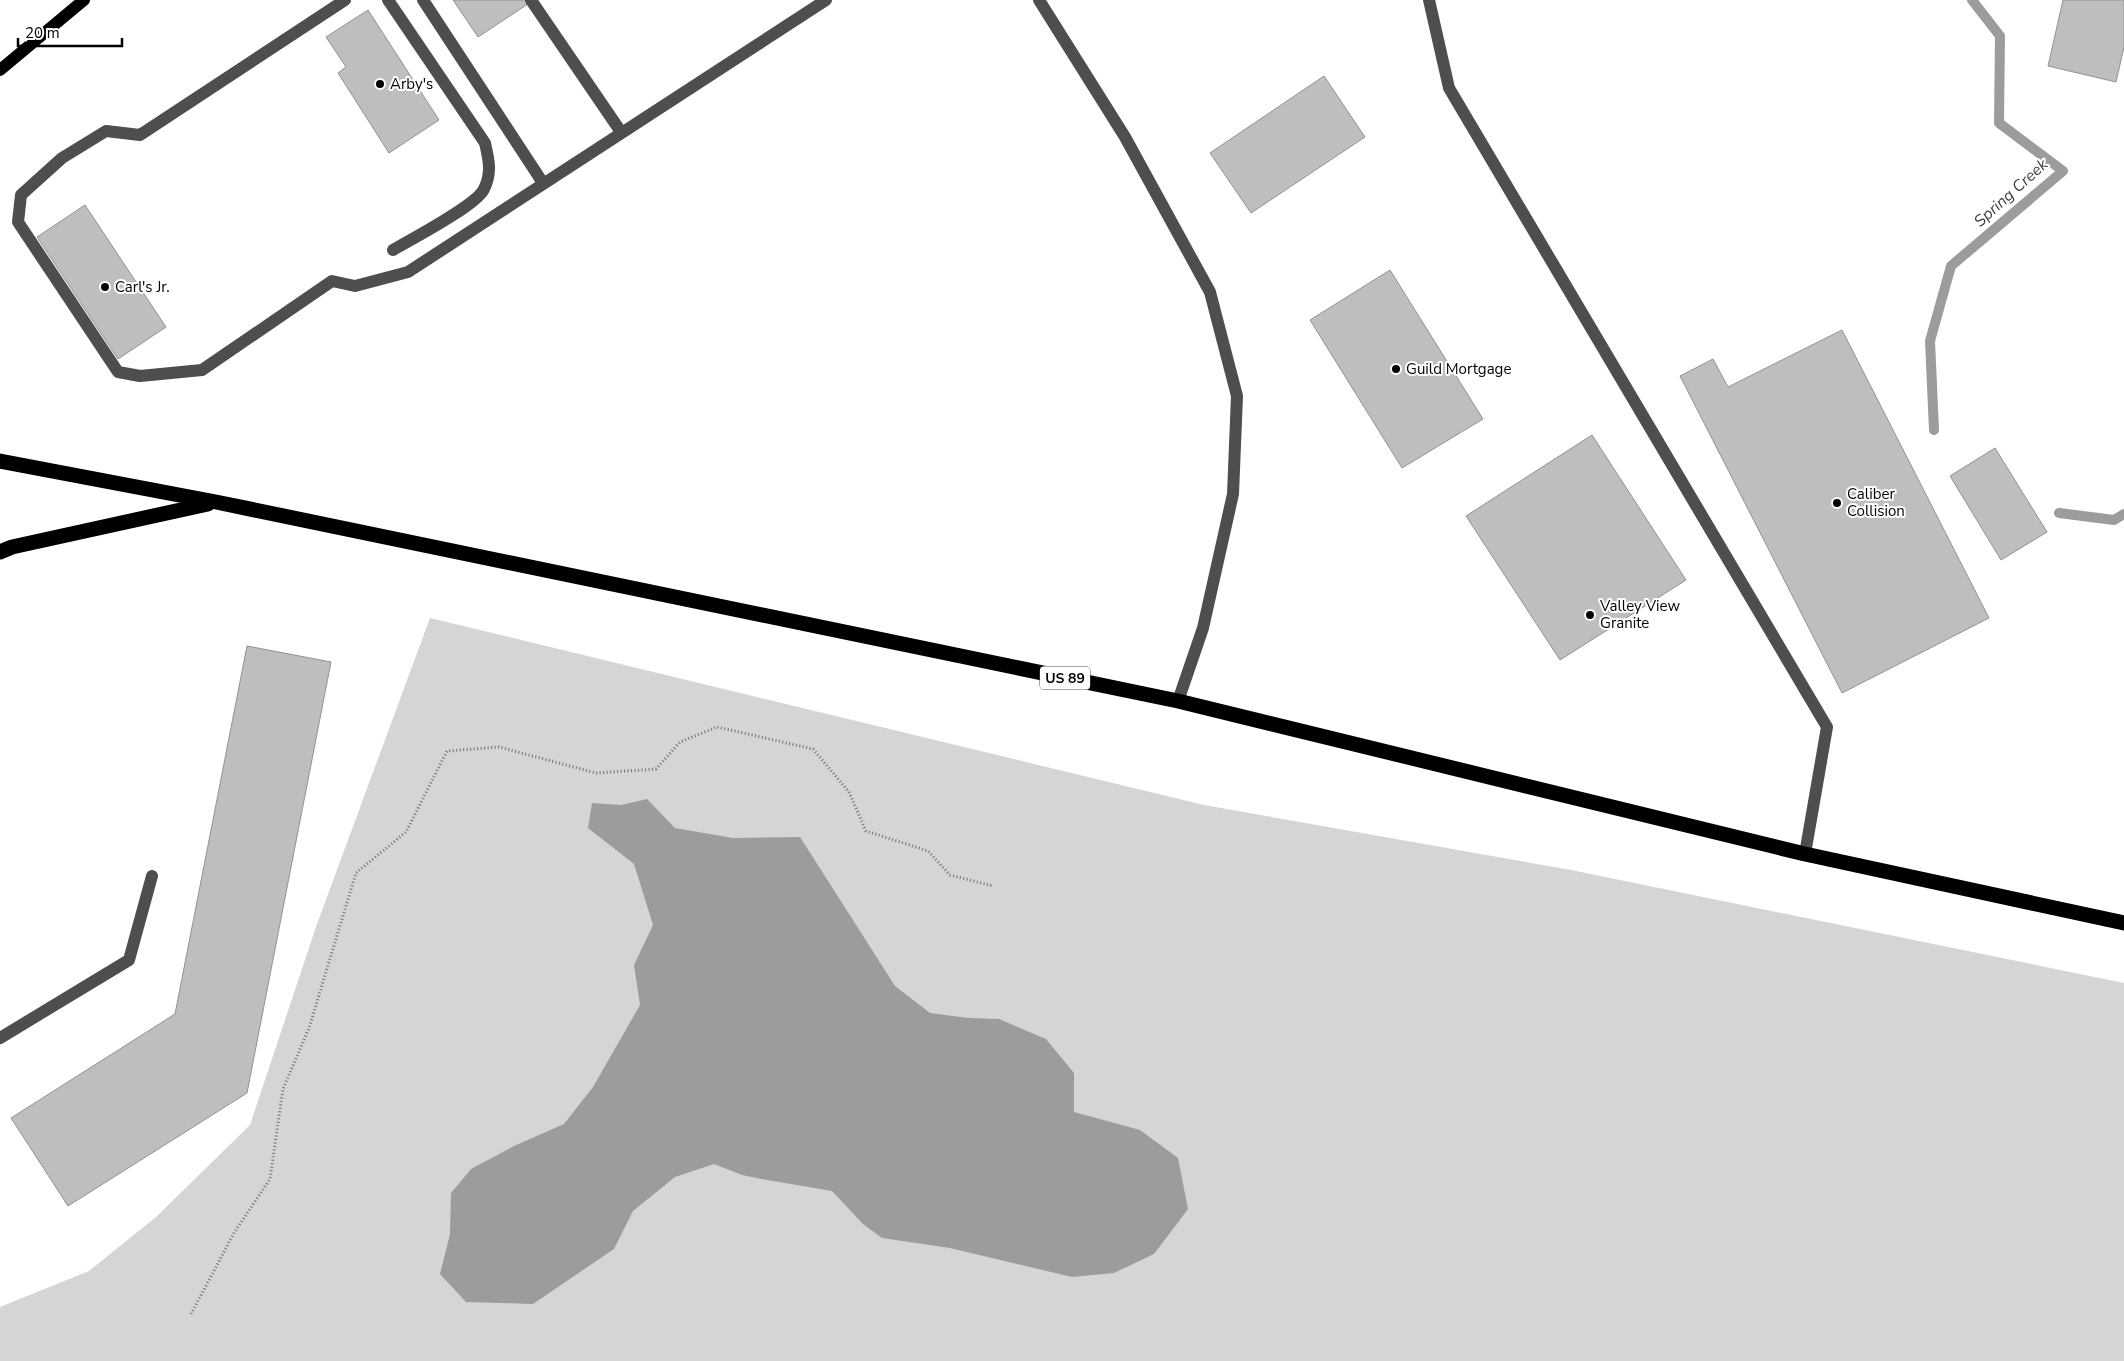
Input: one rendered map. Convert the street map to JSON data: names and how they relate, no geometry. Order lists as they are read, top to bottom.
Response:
{
  "streets": {
    "highway": ["US 89"]
  },
  "water": ["Spring Creek"],
  "places": [
    "Arby's",
    "Carl's Jr.",
    "Guild Mortgage",
    "Caliber Collision",
    "Valley View Granite"
  ],
  "scale_bar": "20 m"
}
